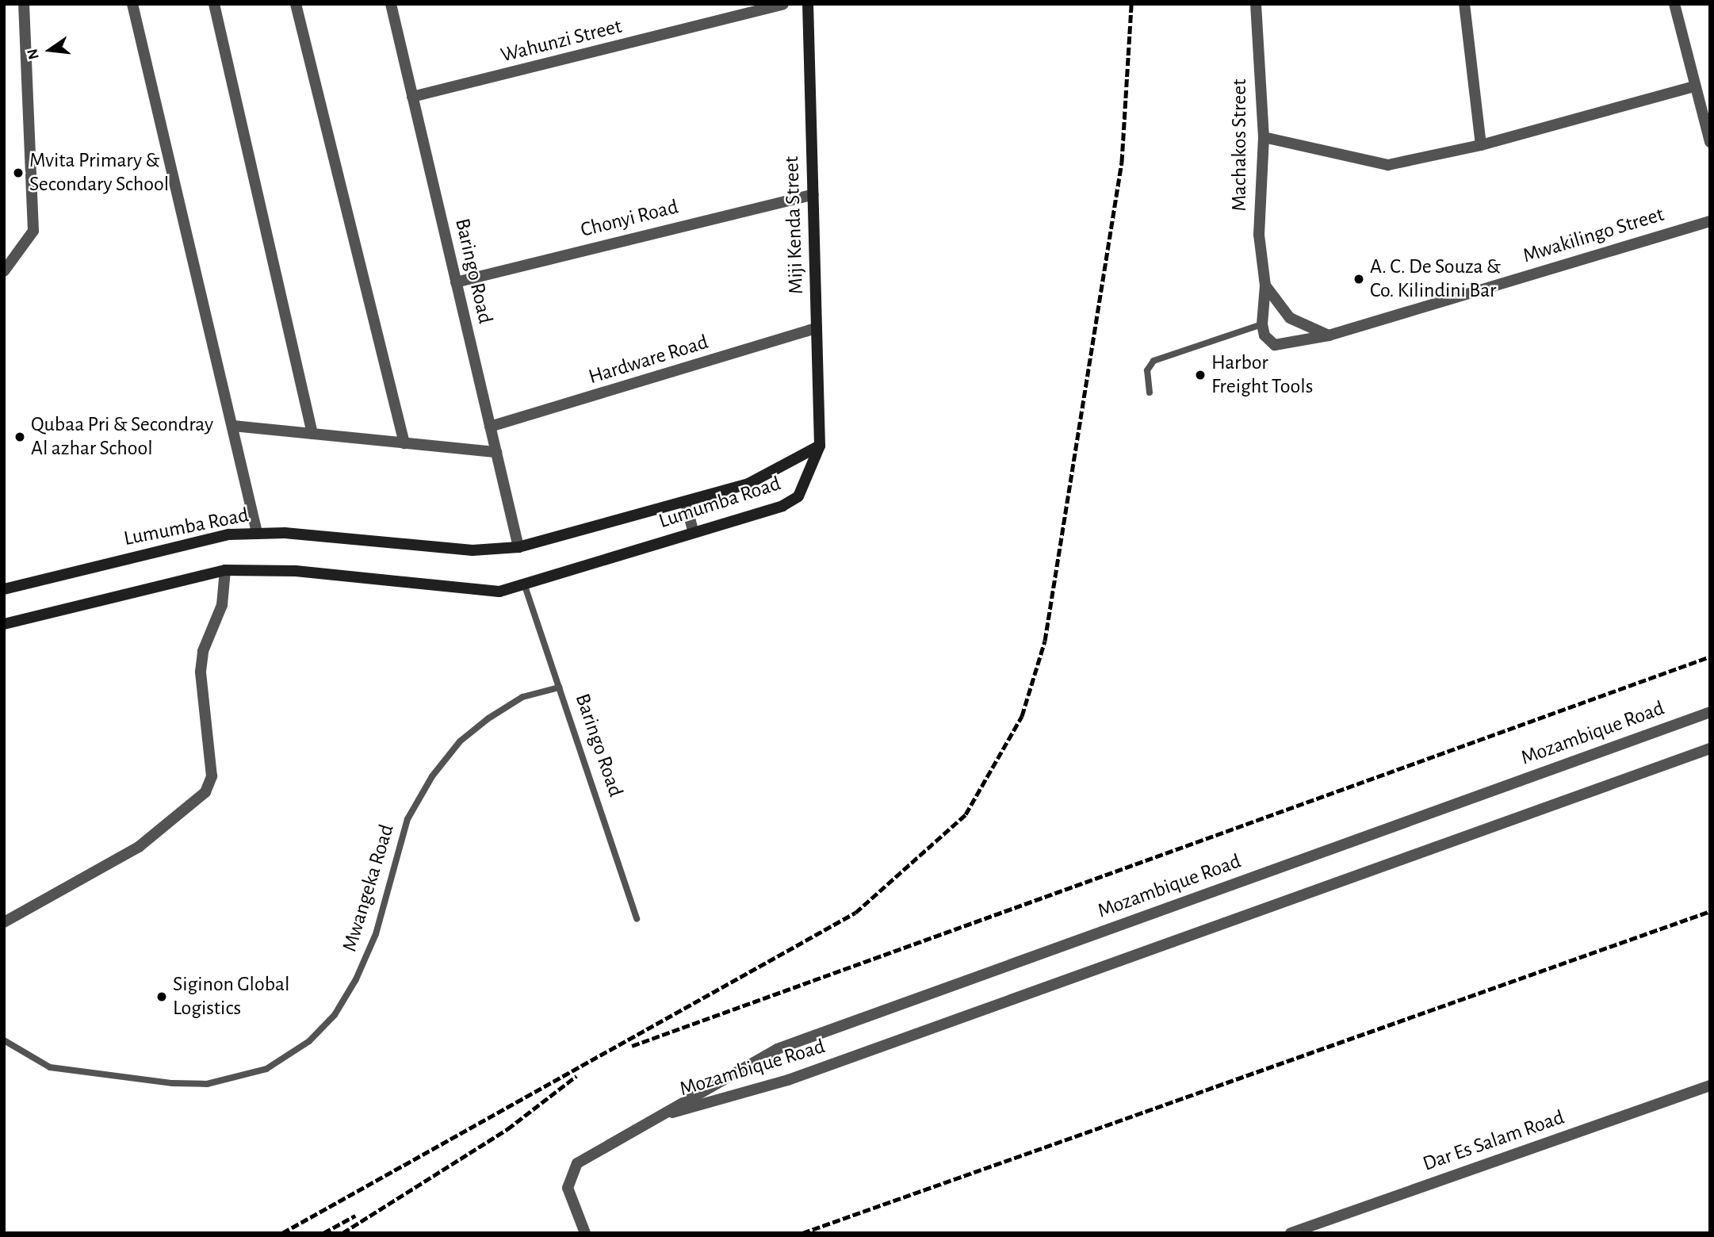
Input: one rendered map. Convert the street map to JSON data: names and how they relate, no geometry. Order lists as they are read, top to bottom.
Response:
{
  "streets": {
    "main road": ["Miji Kenda Street", "Lumumba Road"],
    "street": [
      "Wahunzi Street",
      "Machakos Street",
      "Chonyi Road",
      "Mwakilingo Street",
      "Baringo Road",
      "Hardware Road",
      "Mozambique Road",
      "Dar Es Salam Road"
    ],
    "lane": ["Mwangeka Road"]
  },
  "crossings": [
    ["Wahunzi Street", "Baringo Road"],
    ["Machakos Street", "Mwakilingo Street"],
    ["Chonyi Road", "Miji Kenda Street"],
    ["Chonyi Road", "Baringo Road"],
    ["Miji Kenda Street", "Hardware Road"],
    ["Miji Kenda Street", "Lumumba Road"],
    ["Baringo Road", "Hardware Road"],
    ["Baringo Road", "Lumumba Road"],
    ["Baringo Road", "Mwangeka Road"]
  ],
  "places": [
    "Mvita Primary & Secondary School",
    "A. C. De Souza & Co. Kilindini Bar",
    "Harbor Freight Tools",
    "Qubaa Pri & Secondray Al azhar School",
    "Siginon Global Logistics"
  ],
  "north": "left"
}
